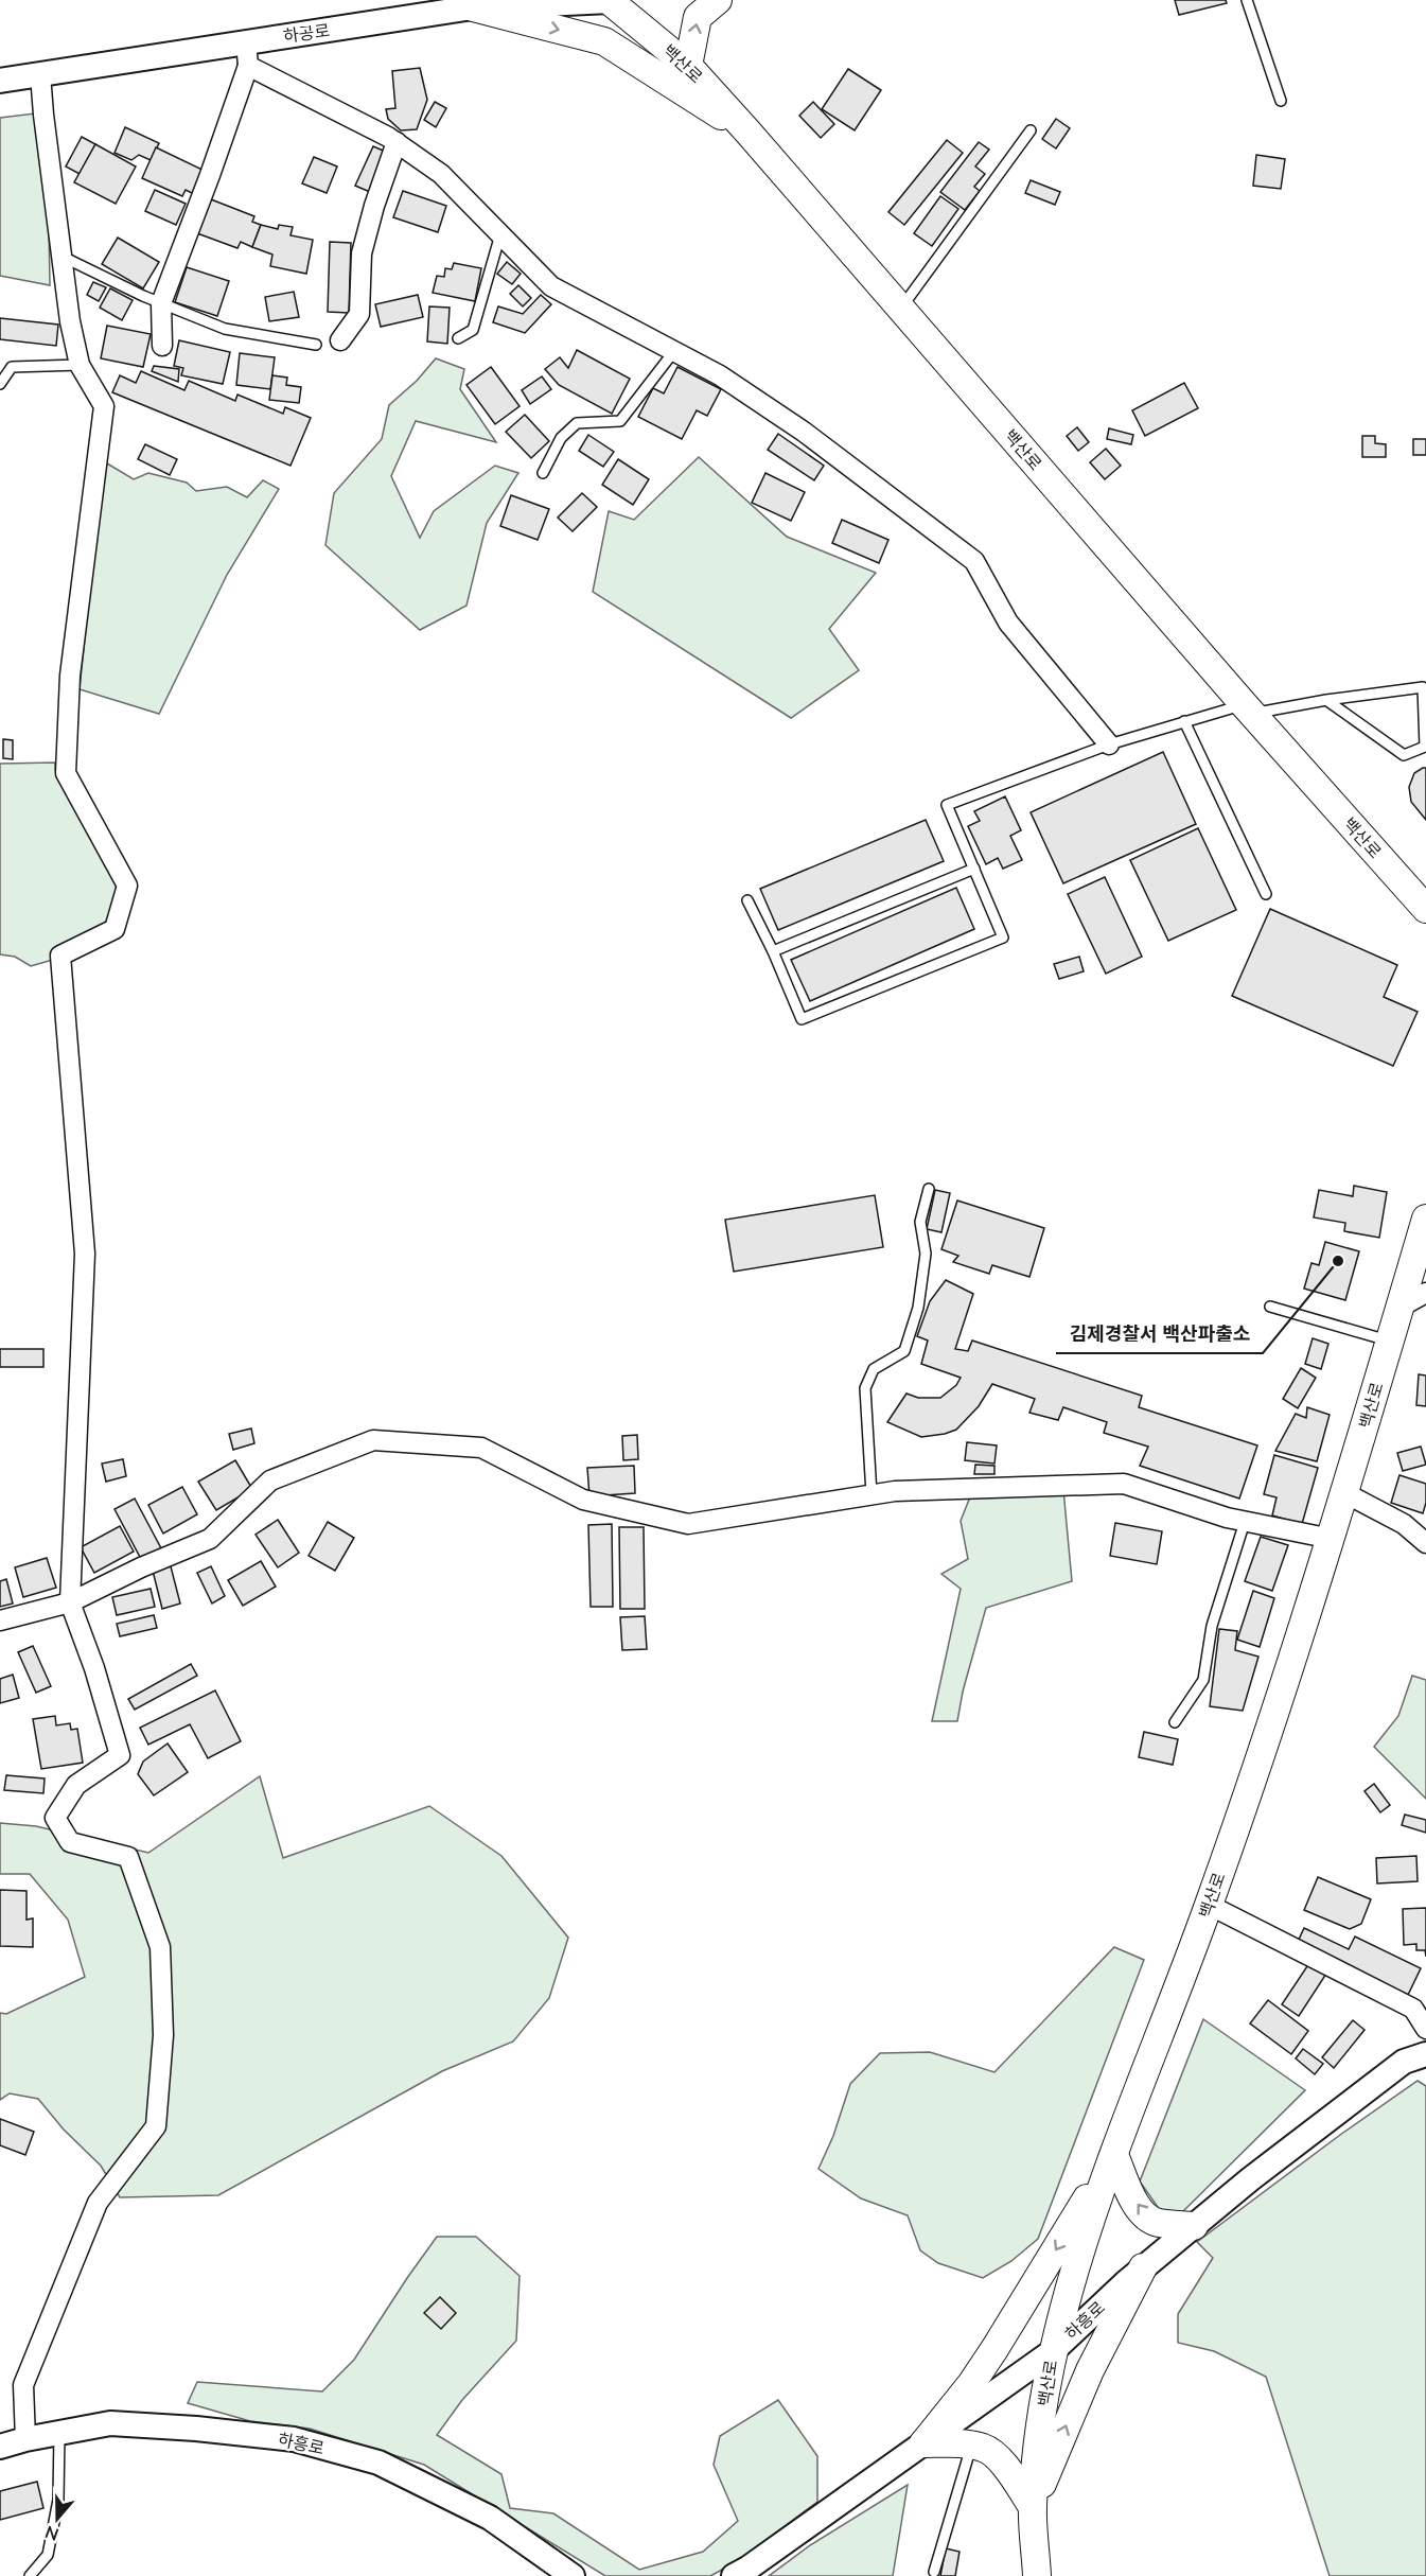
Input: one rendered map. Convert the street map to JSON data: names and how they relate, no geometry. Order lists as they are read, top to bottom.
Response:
{
  "streets": {
    "main road": ["백산로"],
    "street": ["하공로", "하흥로"]
  },
  "crossings": [
    ["하공로", "백산로"],
    ["백산로", "하흥로"]
  ],
  "places": ["김제경찰서 백산파출소"],
  "north": "bottom"
}
